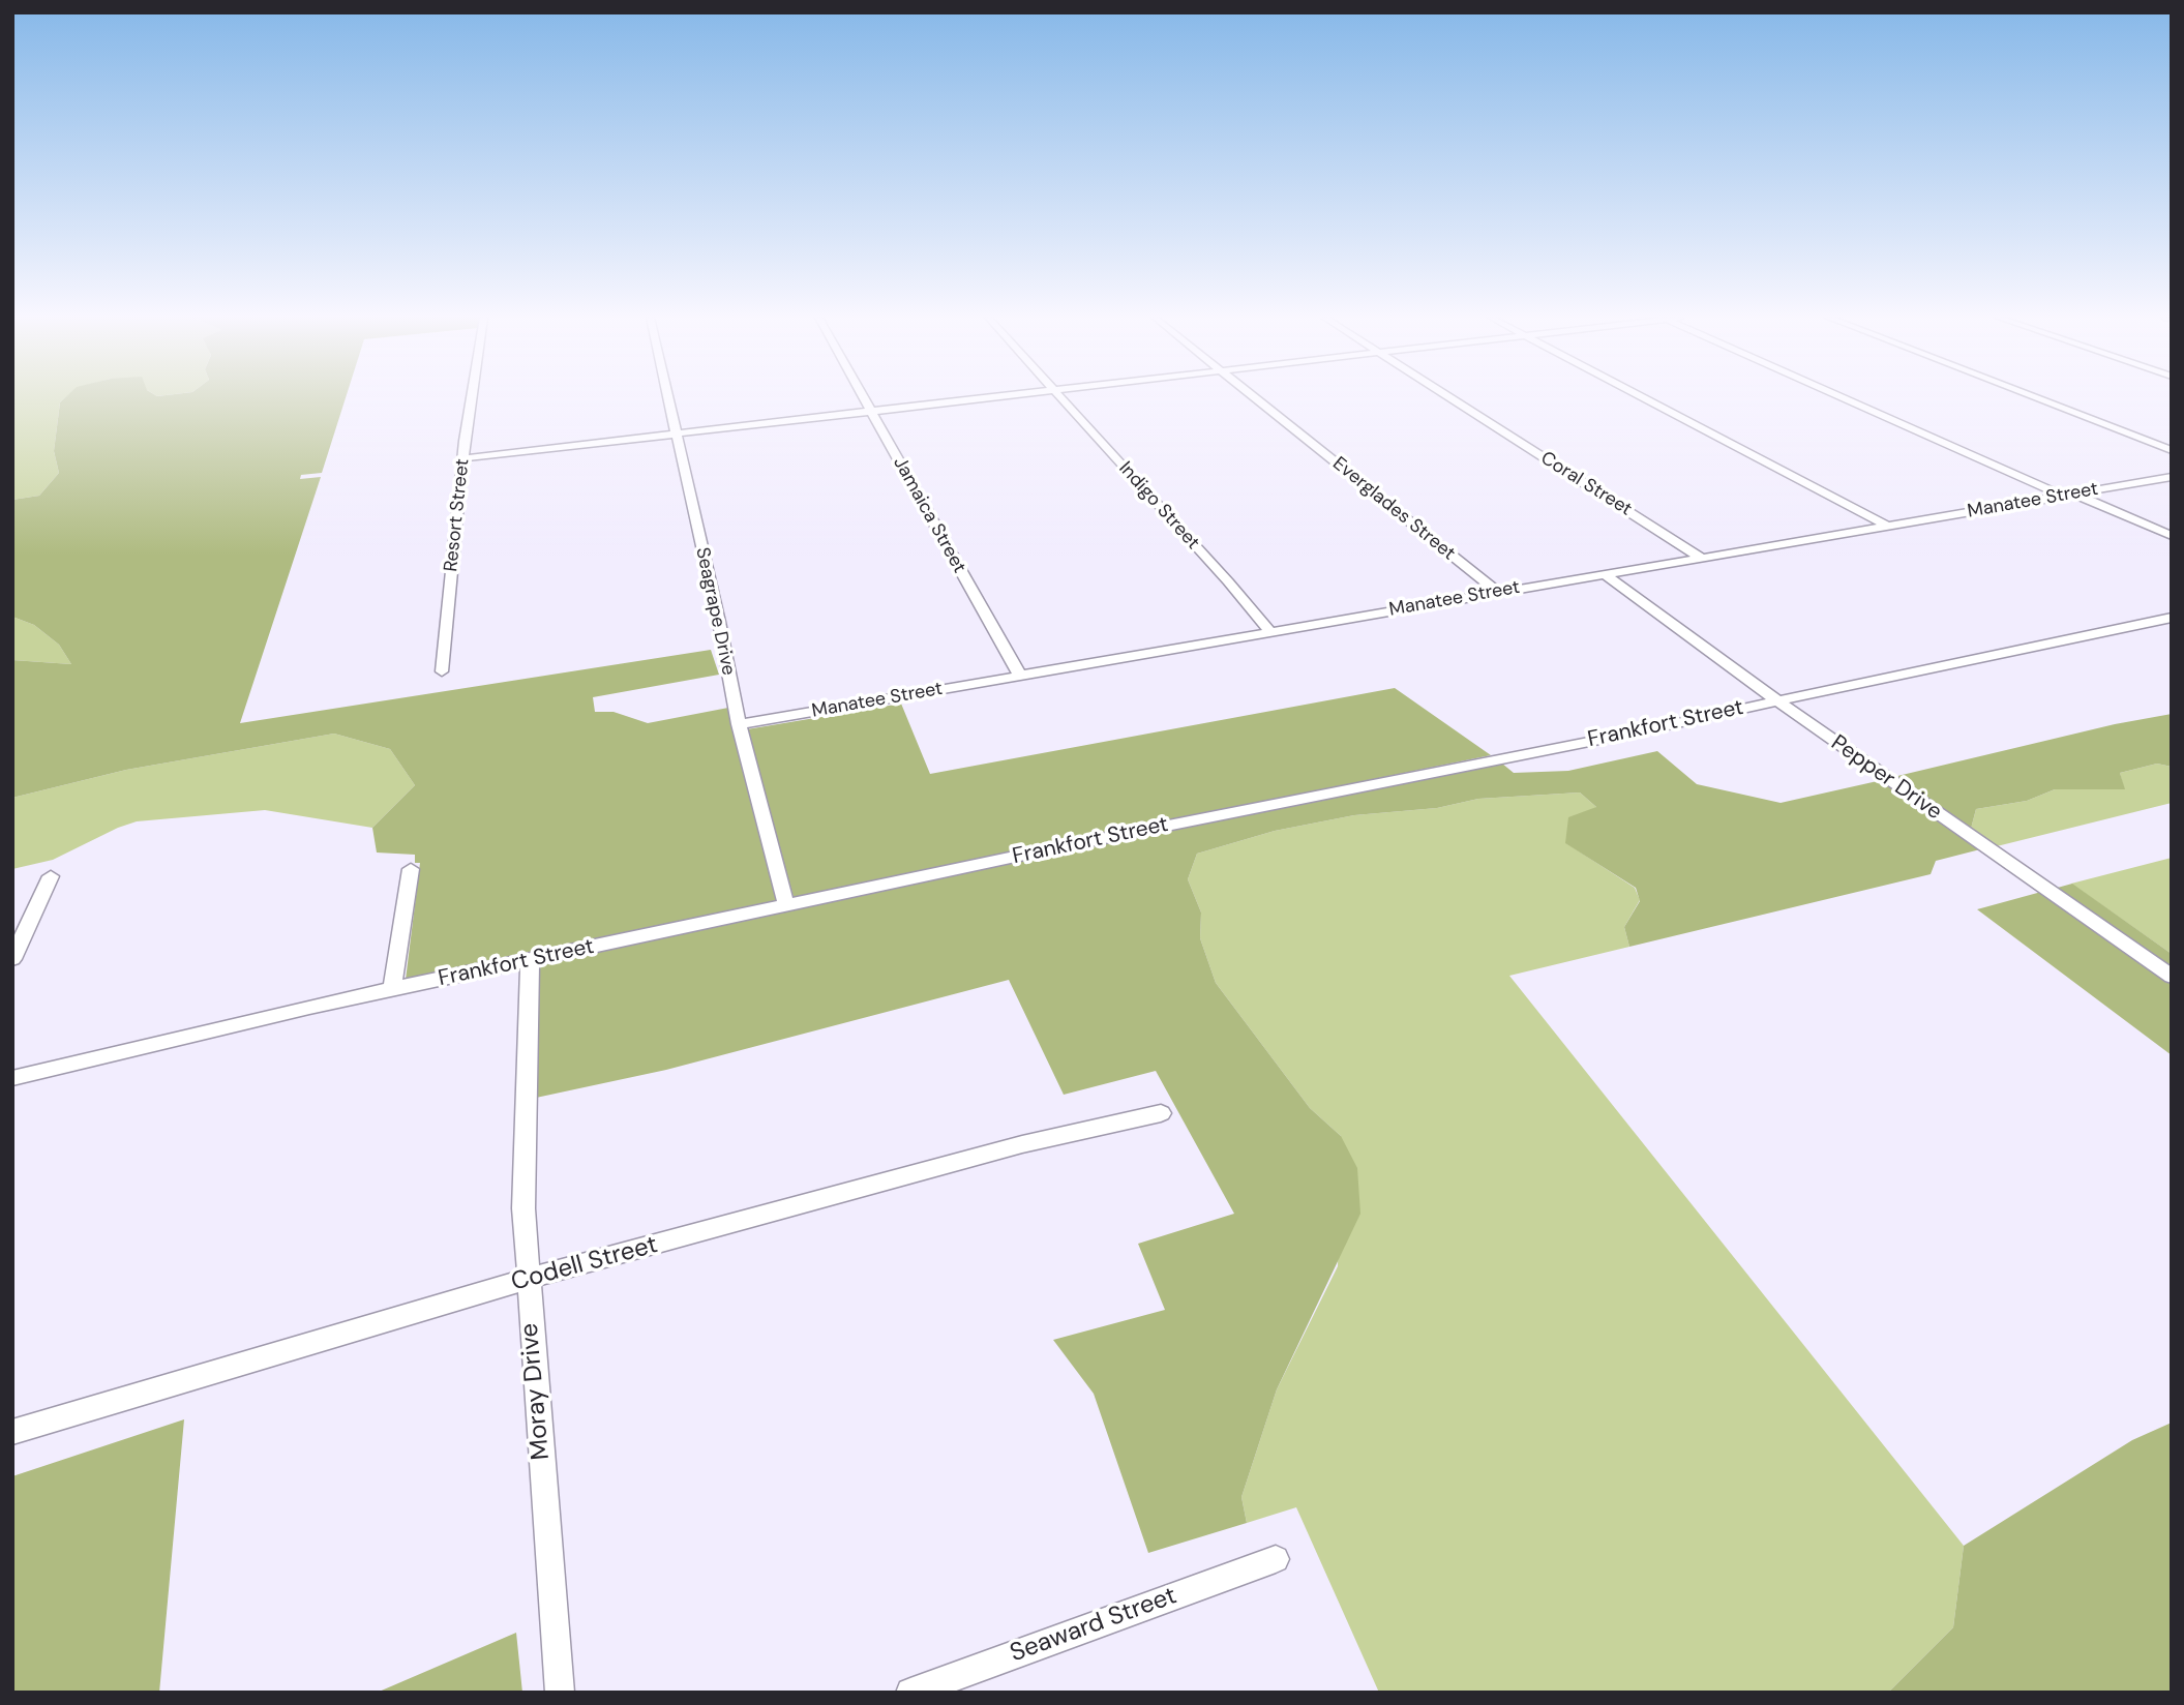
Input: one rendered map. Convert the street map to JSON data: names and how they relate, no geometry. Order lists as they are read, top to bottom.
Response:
{
  "streets": {
    "street": [
      "Coral Street",
      "Manatee Street",
      "Indigo Street",
      "Everglades Street",
      "Resort Street",
      "Jamaica Street",
      "Seagrape Drive",
      "Frankfort Street",
      "Pepper Drive",
      "Codell Street",
      "Moray Drive",
      "Seaward Street"
    ]
  },
  "crossings": [
    ["Coral Street", "Manatee Street"],
    ["Manatee Street", "Indigo Street"],
    ["Manatee Street", "Everglades Street"],
    ["Manatee Street", "Jamaica Street"],
    ["Manatee Street", "Seagrape Drive"],
    ["Manatee Street", "Pepper Drive"],
    ["Seagrape Drive", "Frankfort Street"],
    ["Frankfort Street", "Pepper Drive"],
    ["Frankfort Street", "Moray Drive"],
    ["Codell Street", "Moray Drive"]
  ]
}
